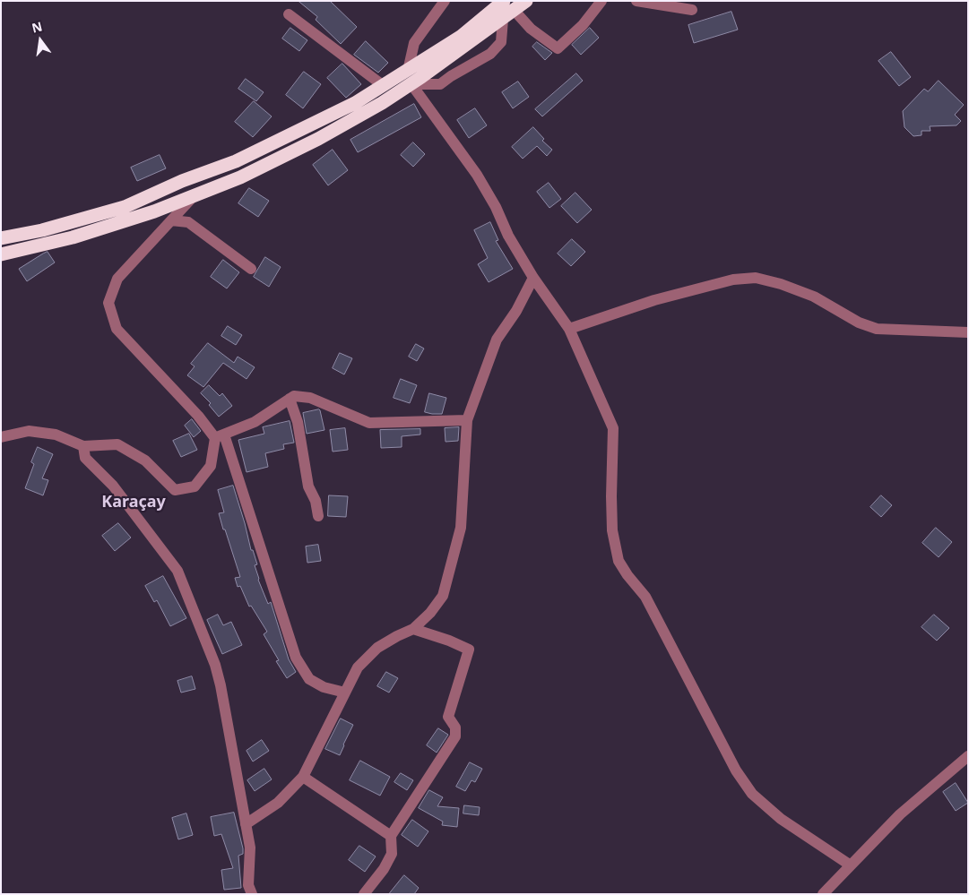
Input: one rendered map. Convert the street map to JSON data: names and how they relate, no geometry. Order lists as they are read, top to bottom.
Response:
{
  "districts": ["Karaçay"],
  "north": "top"
}
